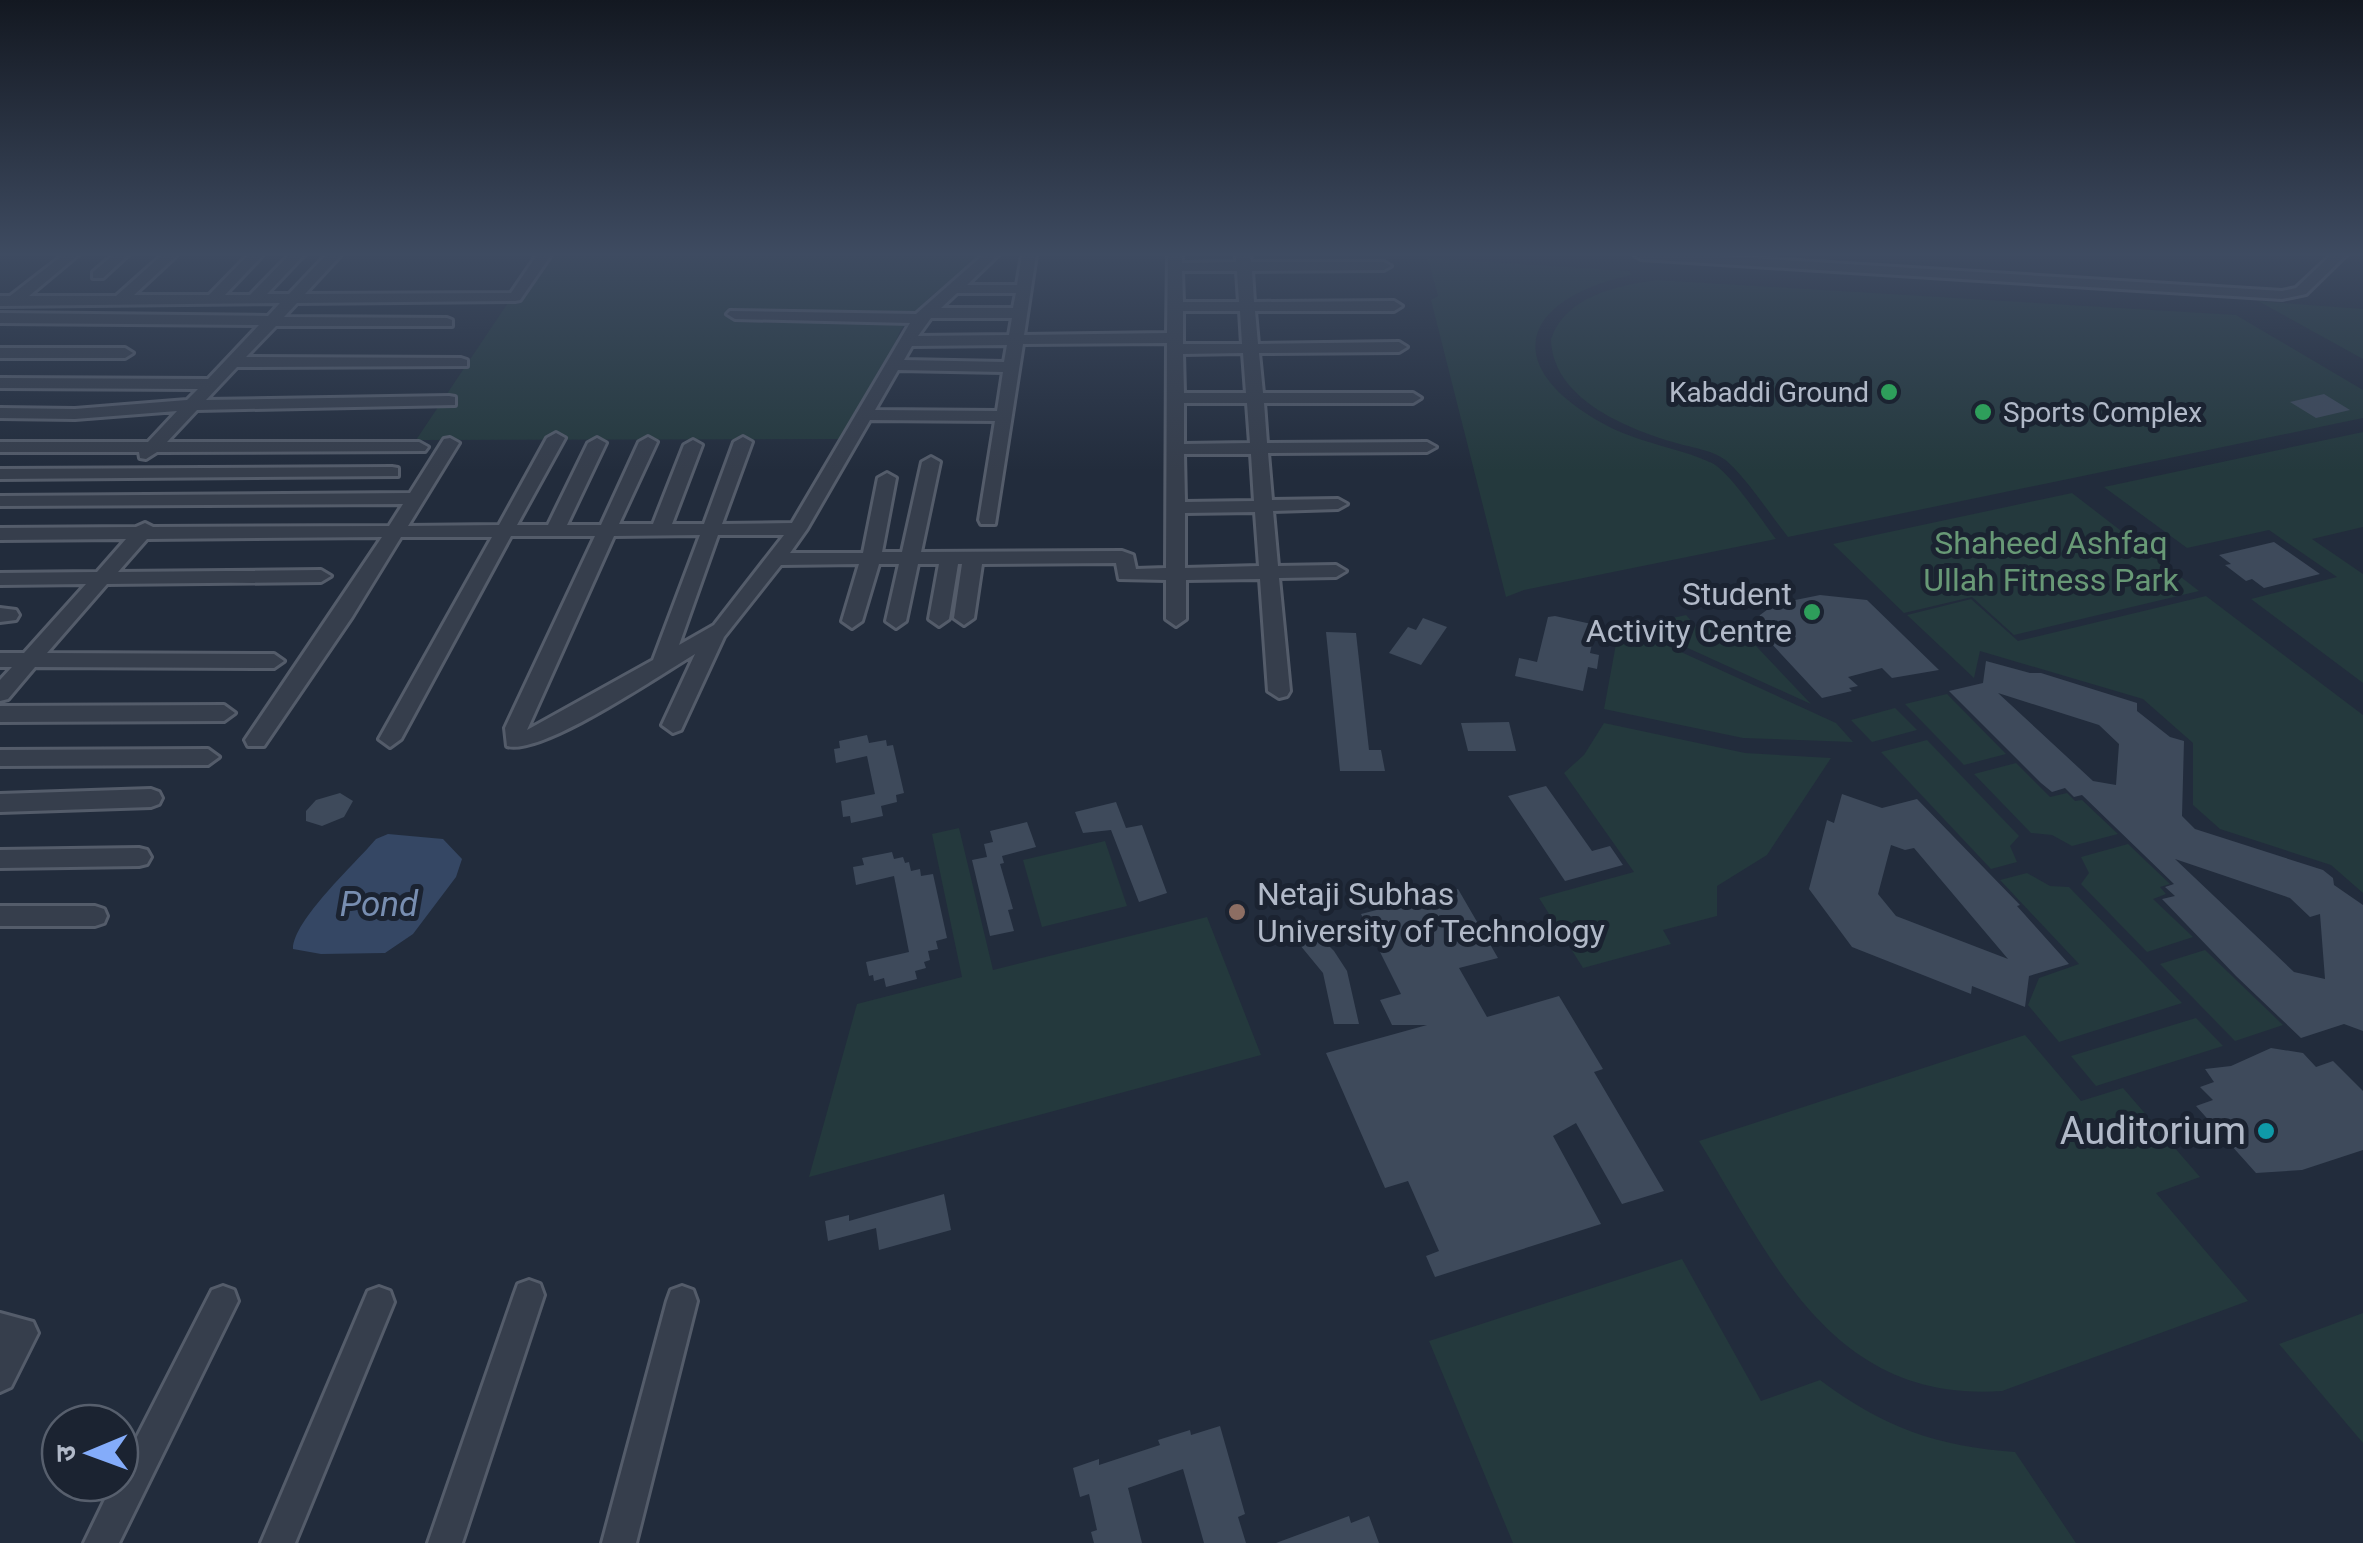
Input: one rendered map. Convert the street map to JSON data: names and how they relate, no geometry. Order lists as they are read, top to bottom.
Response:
{
  "water": ["Pond"],
  "parks": ["Shaheed Ashfaq Ullah Fitness Park"],
  "places": [
    "Kabaddi Ground",
    "Sports Complex",
    "Student Activity Centre",
    "Netaji Subhas University of Technology",
    "Auditorium"
  ],
  "north": "left"
}
